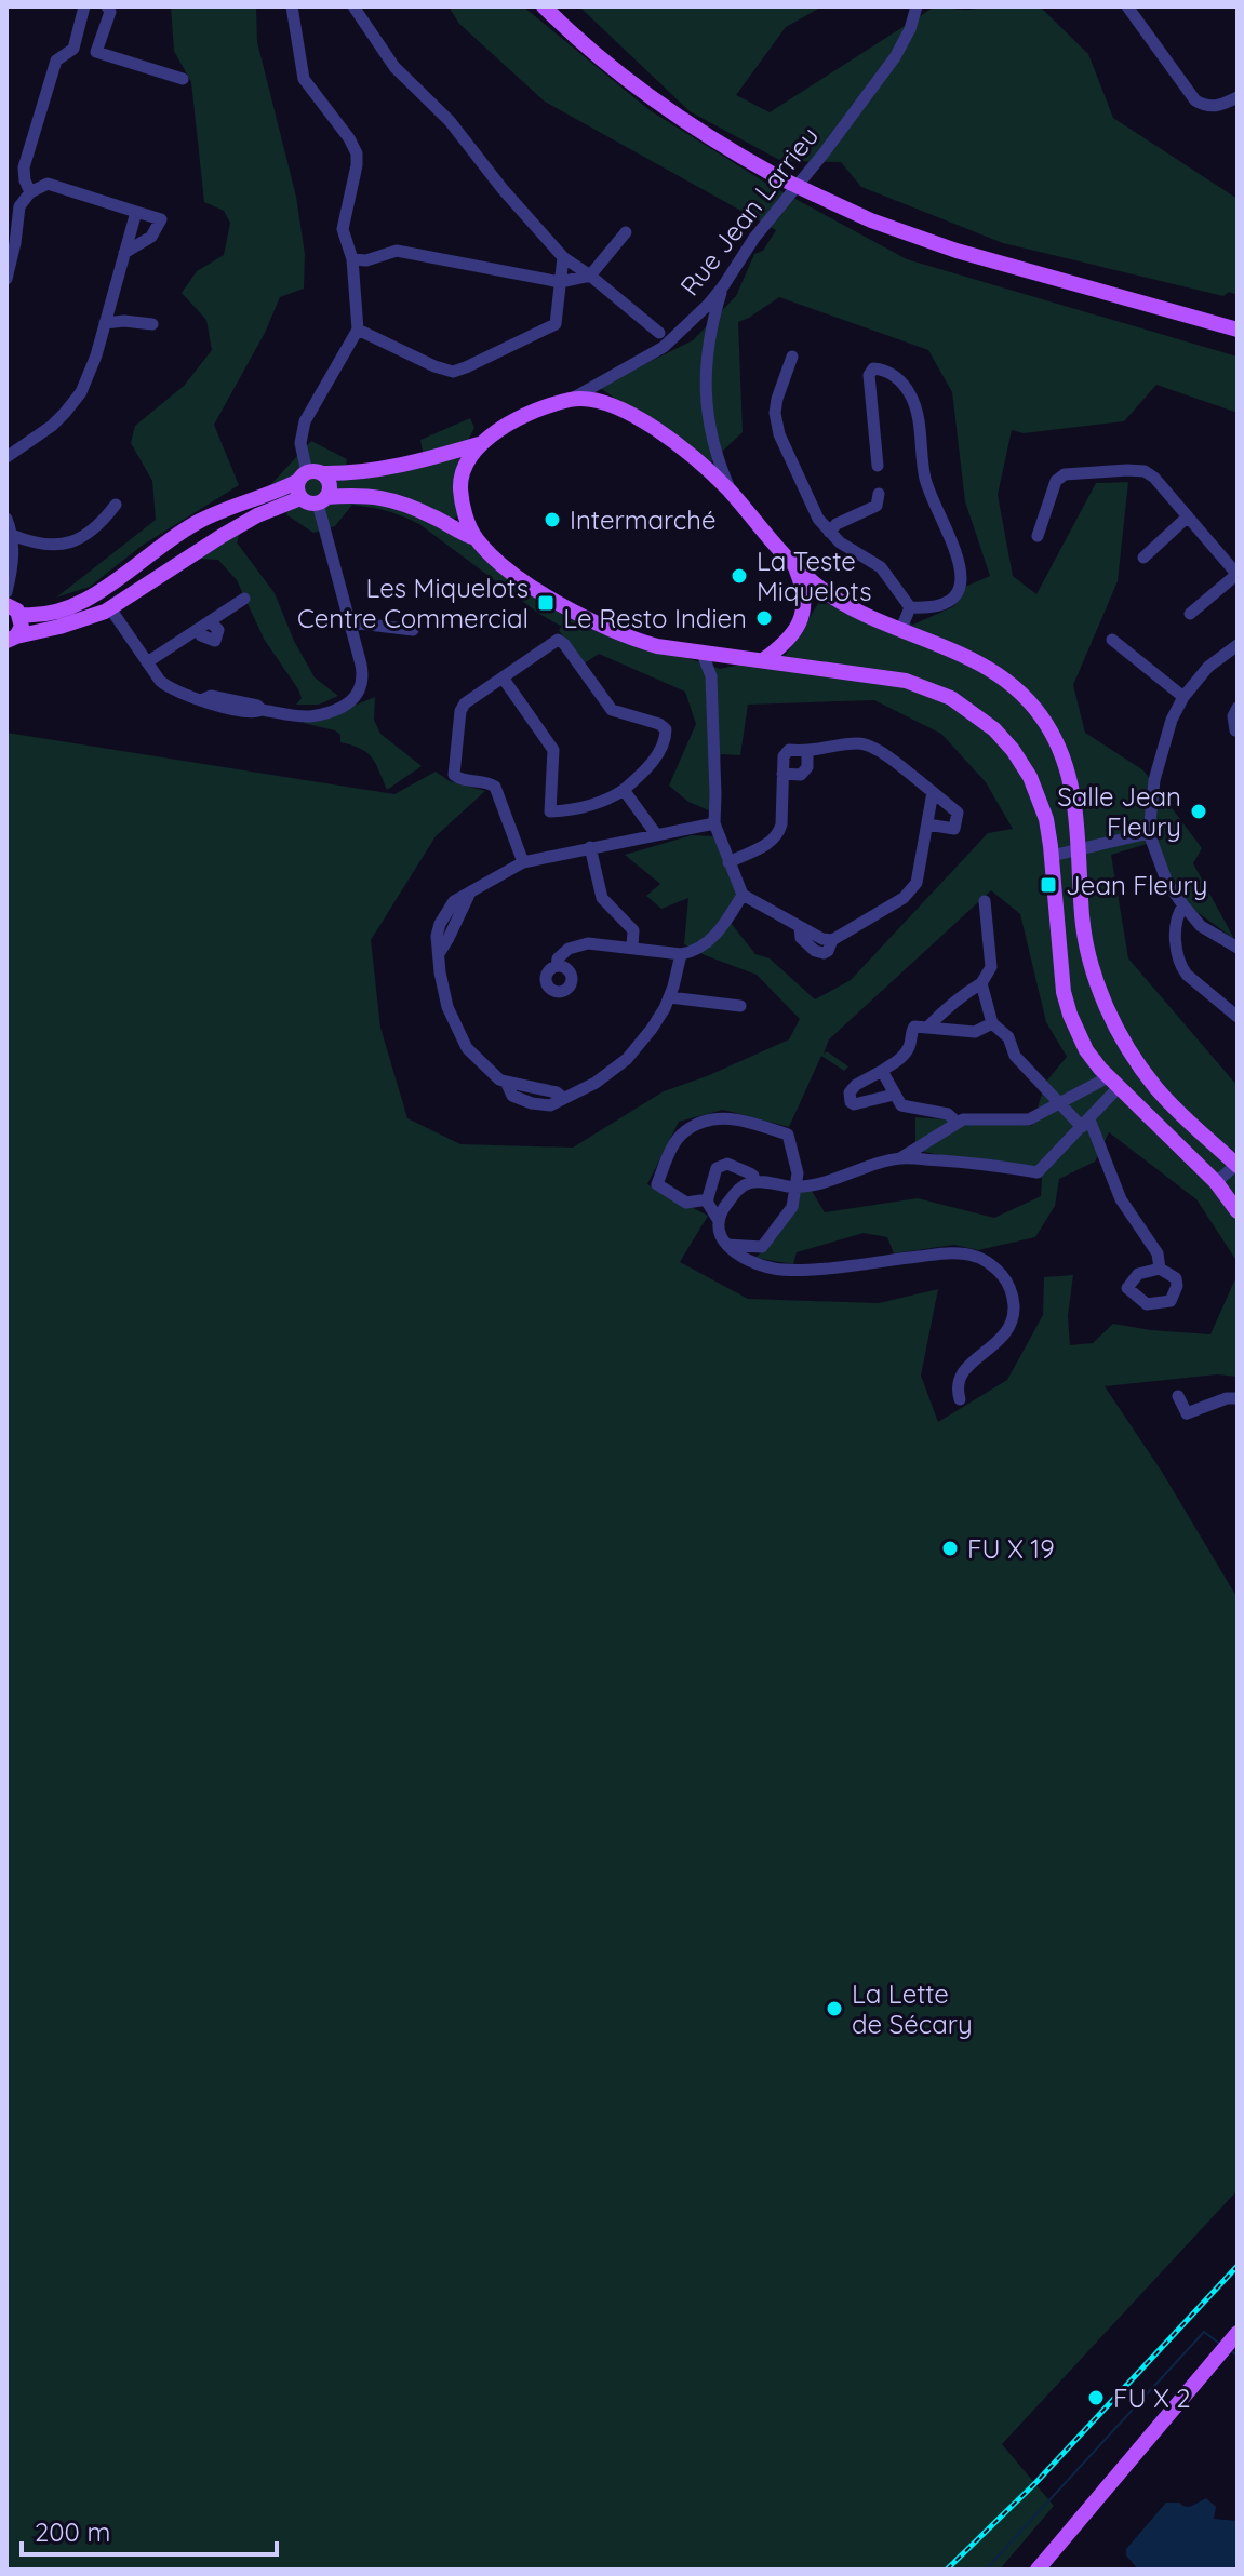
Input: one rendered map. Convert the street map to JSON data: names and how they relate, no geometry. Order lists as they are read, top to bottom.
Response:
{
  "streets": {
    "street": ["Rue Jean Larrieu"]
  },
  "places": {
    "other": [
      "Intermarché",
      "La Teste Miquelots",
      "Le Resto Indien",
      "Salle Jean Fleury",
      "FU X 19",
      "La Lette de Sécary",
      "FU X 2"
    ],
    "transit": ["Les Miquelots Centre Commercial", "Jean Fleury"]
  },
  "scale_bar": "200 m"
}
